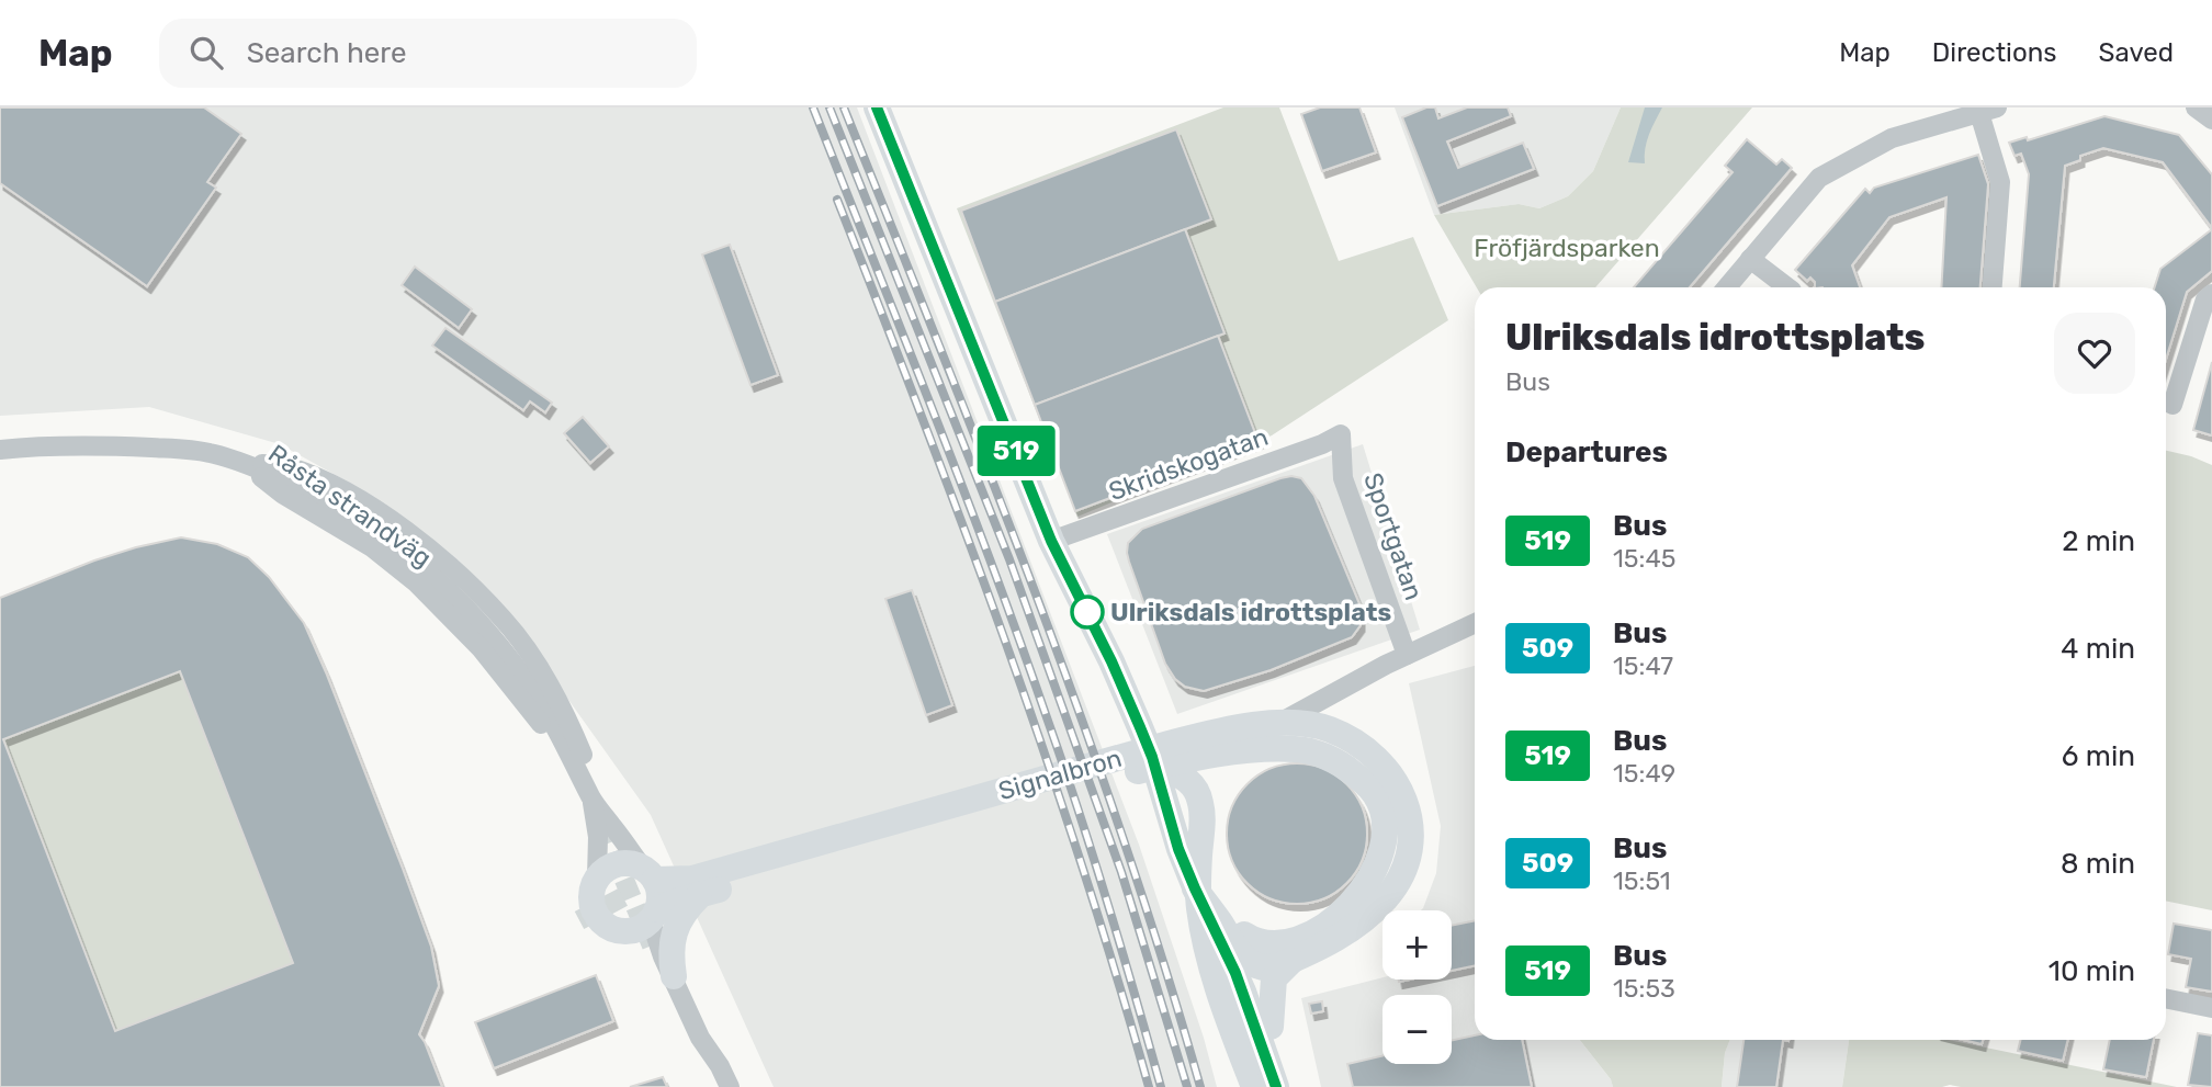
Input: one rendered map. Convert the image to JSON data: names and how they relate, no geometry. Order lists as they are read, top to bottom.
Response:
{
  "streets": {
    "street": [
      "Skridskogatan",
      "Råsta strandväg",
      "Sportgatan",
      "Signalbron"
    ]
  },
  "crossings": [
    ["Skridskogatan", "Sportgatan"],
    ["Råsta strandväg", "Signalbron"]
  ],
  "parks": ["Fröfjärdsparken"],
  "places": ["Ulriksdals idrottsplats"],
  "lines": ["bus line 519"],
  "page": {
    "header": "Map",
    "search": "Search here",
    "nav": ["Map", "Directions", "Saved"],
    "on_map": "519",
    "heading": [
      ["Ulriksdals idrottsplats", "Bus"],
      "Departures"
    ],
    "list": [
      {
        "mark": "519",
        "name": "Bus",
        "note": "15:45",
        "value": "2 min"
      },
      {
        "mark": "509",
        "name": "Bus",
        "note": "15:47",
        "value": "4 min"
      },
      {
        "mark": "519",
        "name": "Bus",
        "note": "15:49",
        "value": "6 min"
      },
      {
        "mark": "509",
        "name": "Bus",
        "note": "15:51",
        "value": "8 min"
      },
      {
        "mark": "519",
        "name": "Bus",
        "note": "15:53",
        "value": "10 min"
      }
    ],
    "map_buttons": ["+", "−"]
  }
}
